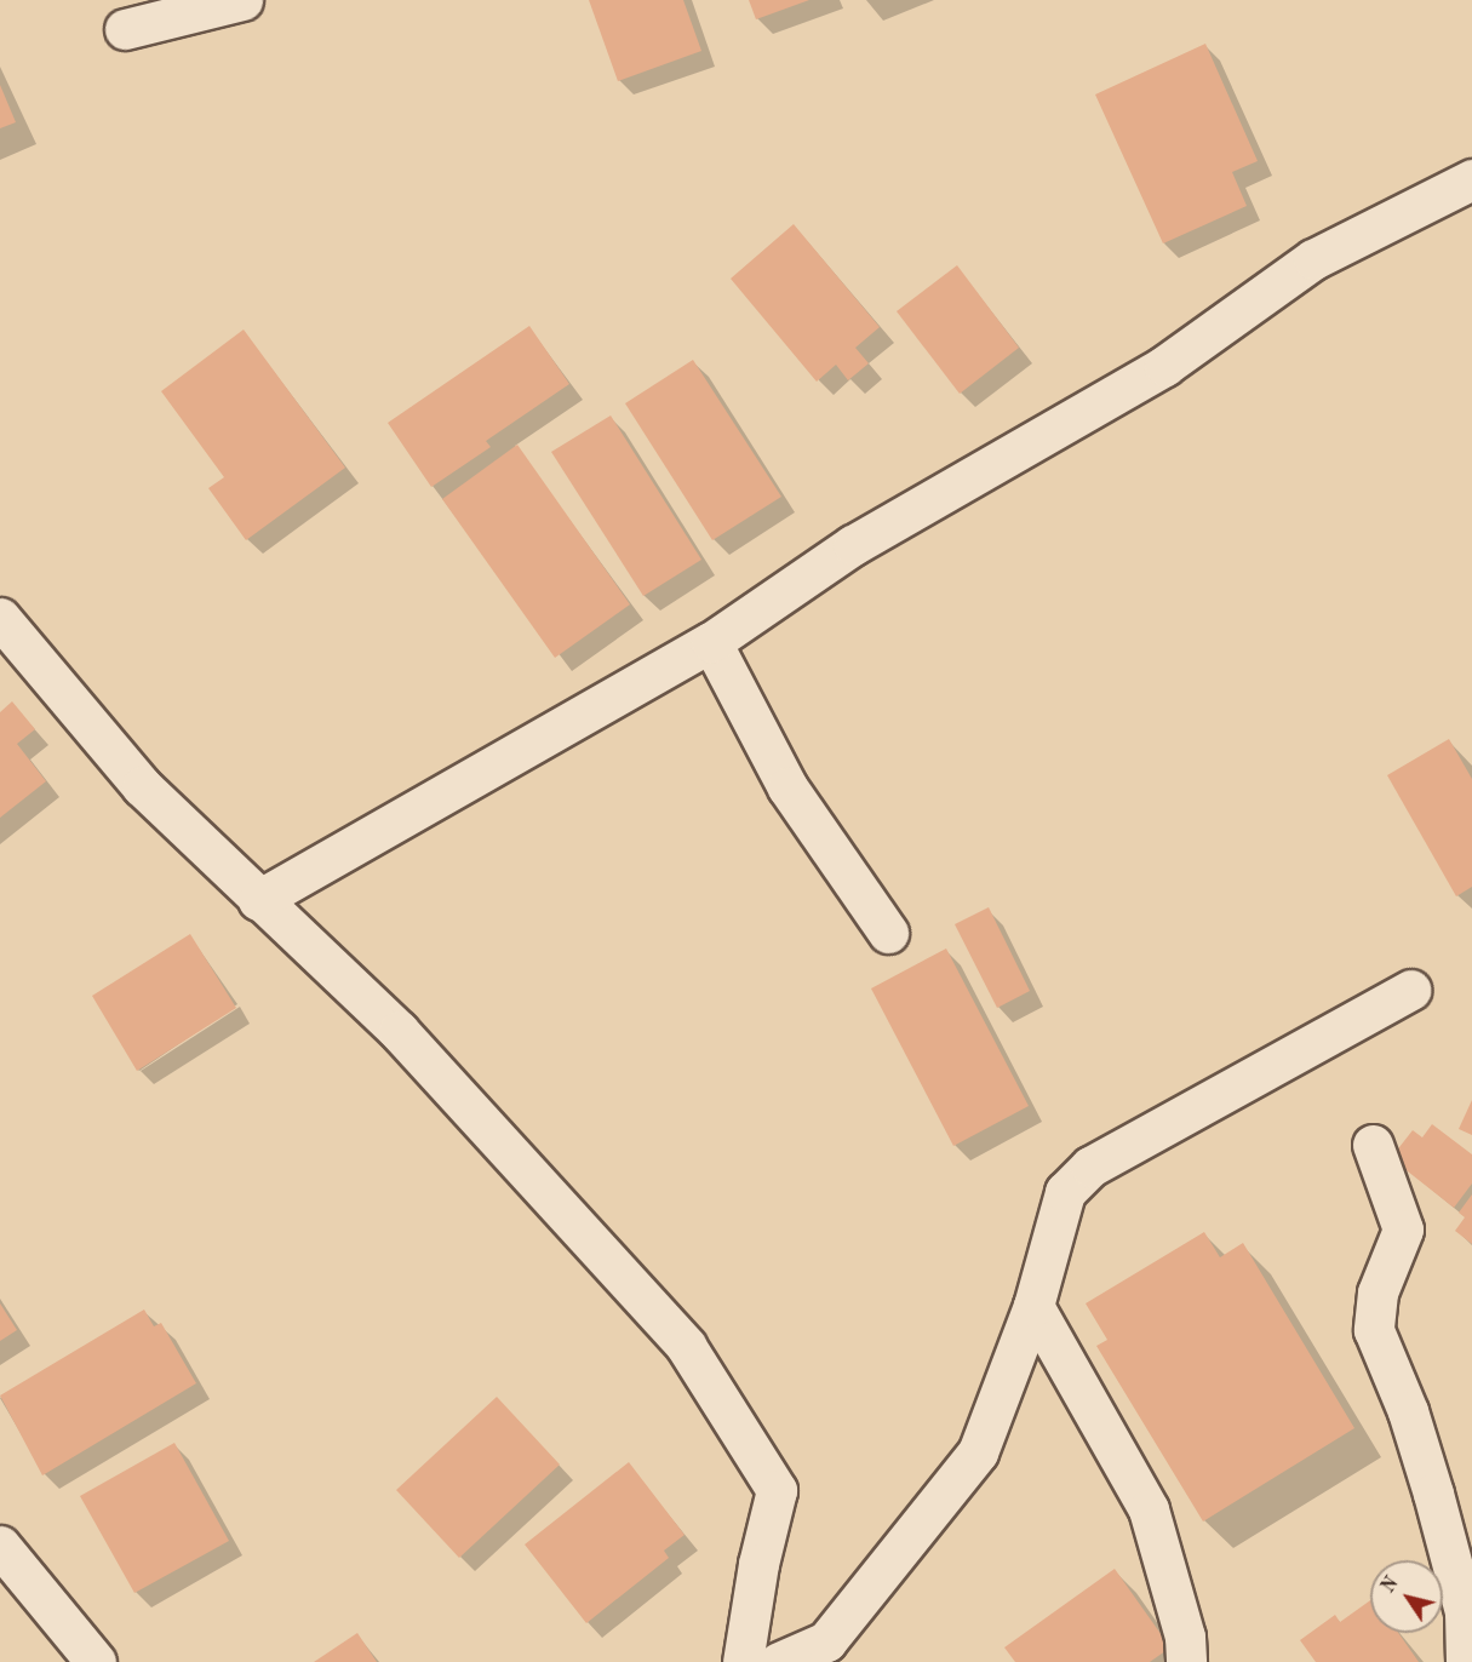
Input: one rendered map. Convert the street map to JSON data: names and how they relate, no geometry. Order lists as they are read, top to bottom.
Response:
{
  "north": "top left"
}
